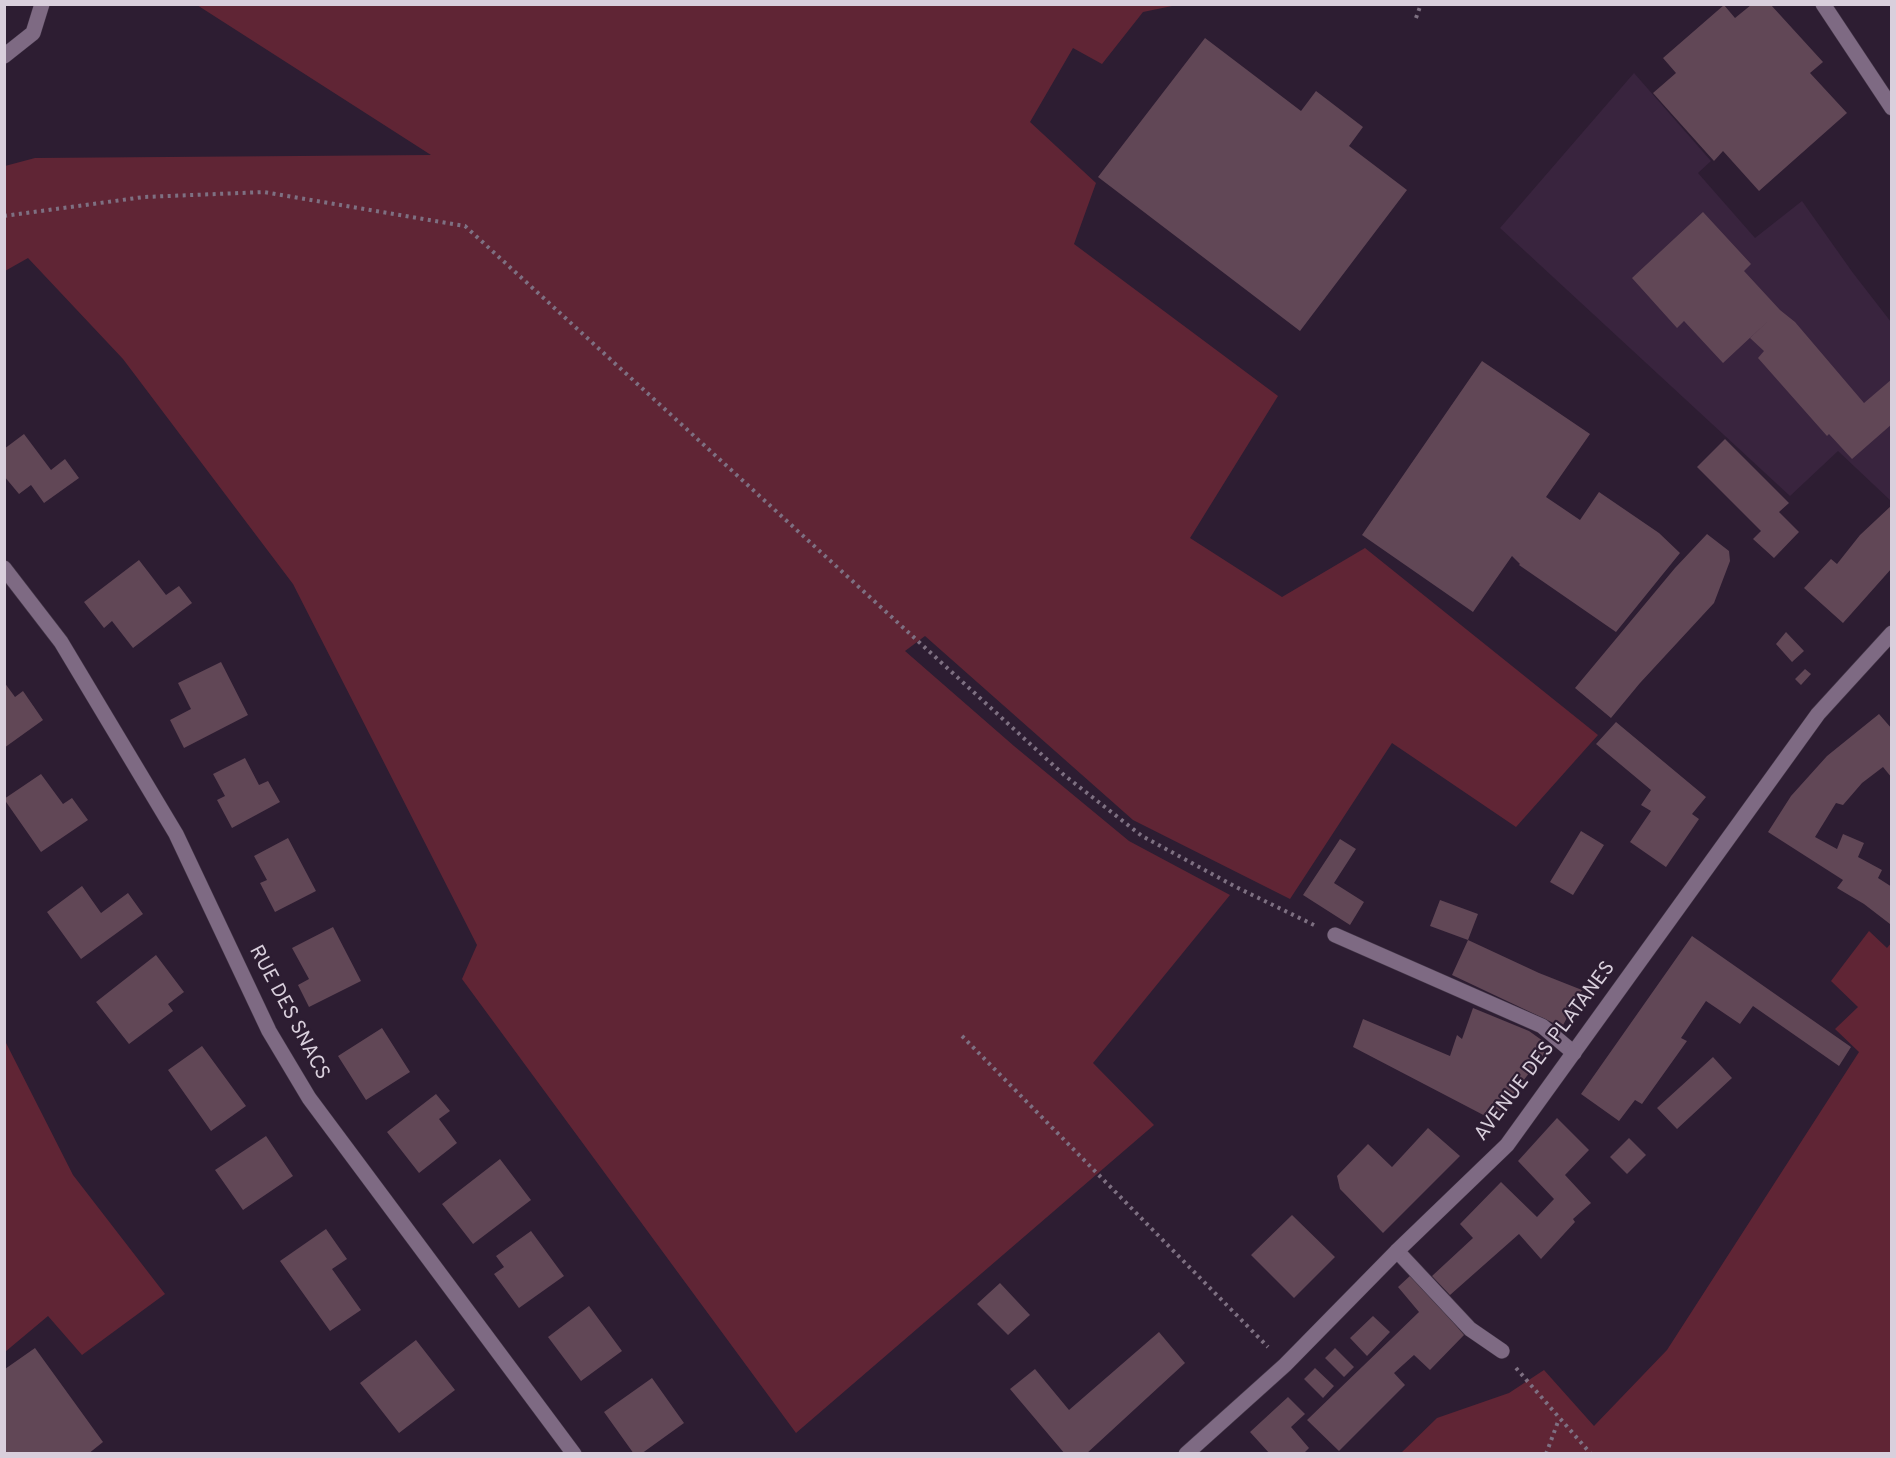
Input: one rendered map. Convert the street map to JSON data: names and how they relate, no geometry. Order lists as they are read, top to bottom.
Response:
{
  "streets": {
    "street": ["RUE DES SNACS", "AVENUE DES PLATANES"]
  }
}
